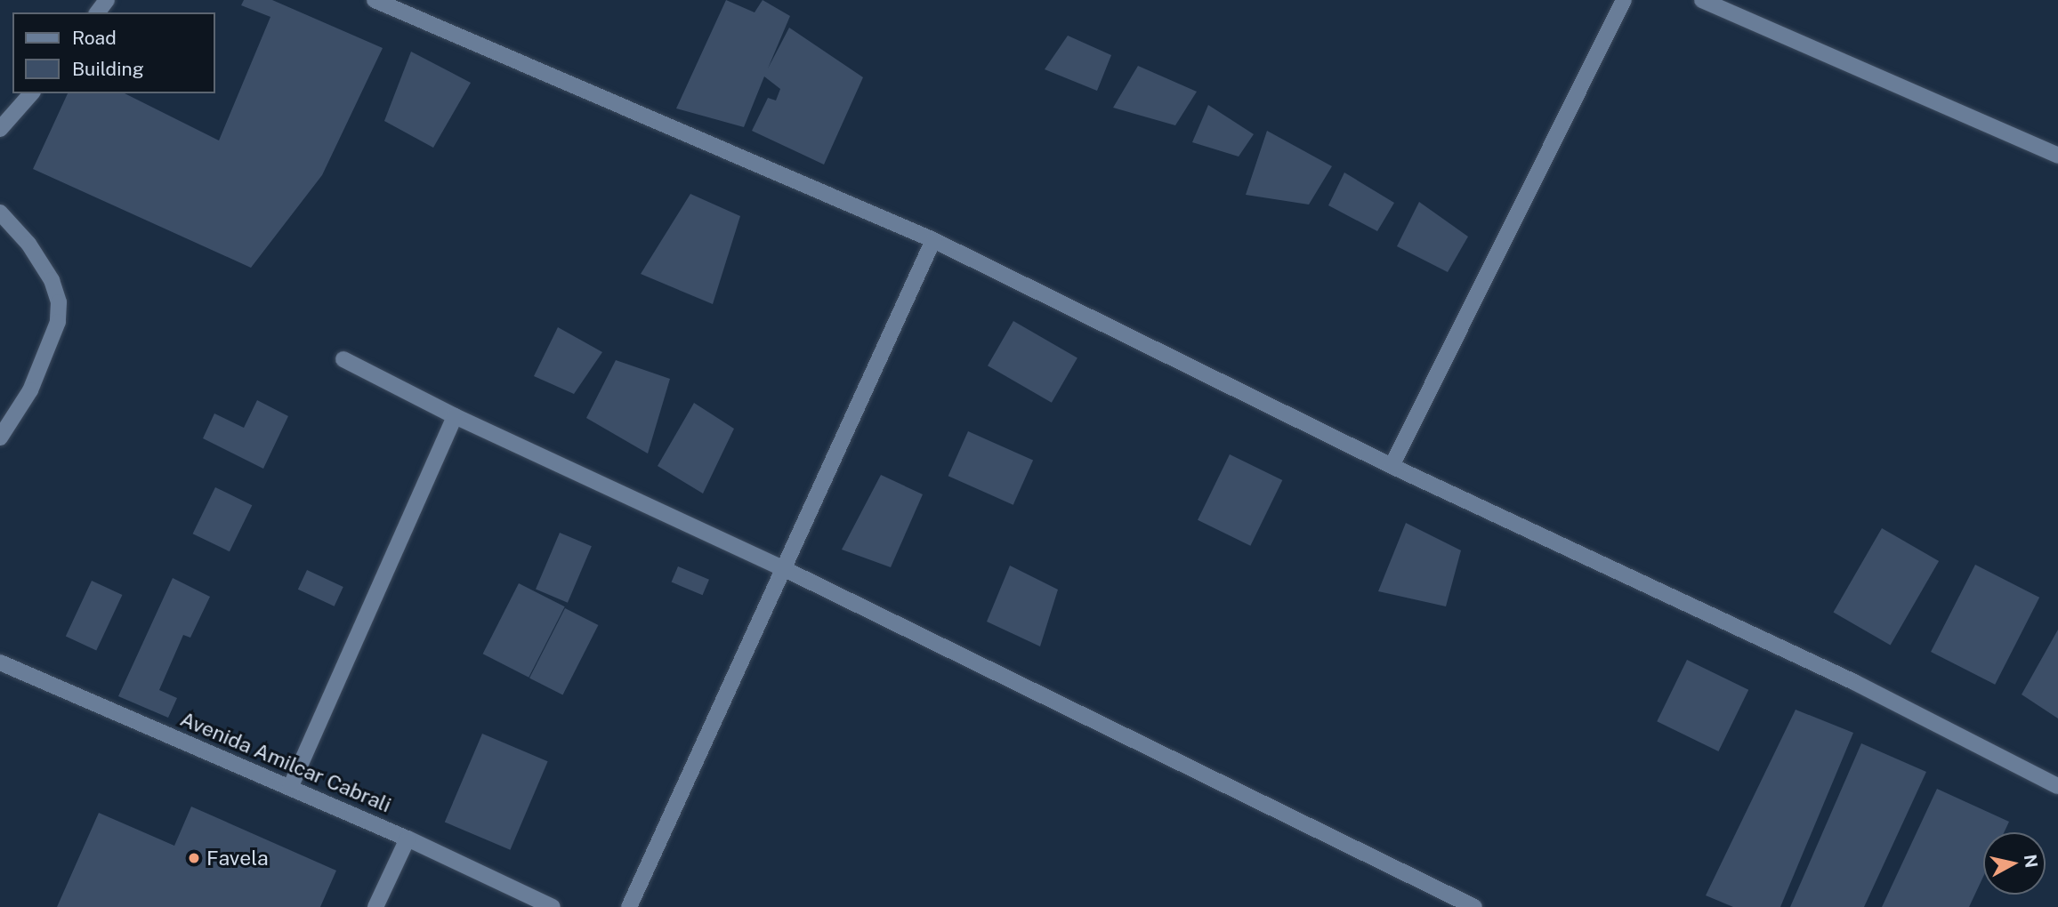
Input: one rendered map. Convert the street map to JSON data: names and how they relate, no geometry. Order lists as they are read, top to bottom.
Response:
{
  "streets": {
    "street": ["Avenida Amilcar Cabrali"]
  },
  "places": ["Favela"],
  "legend": ["Road", "Building"],
  "north": "right"
}
